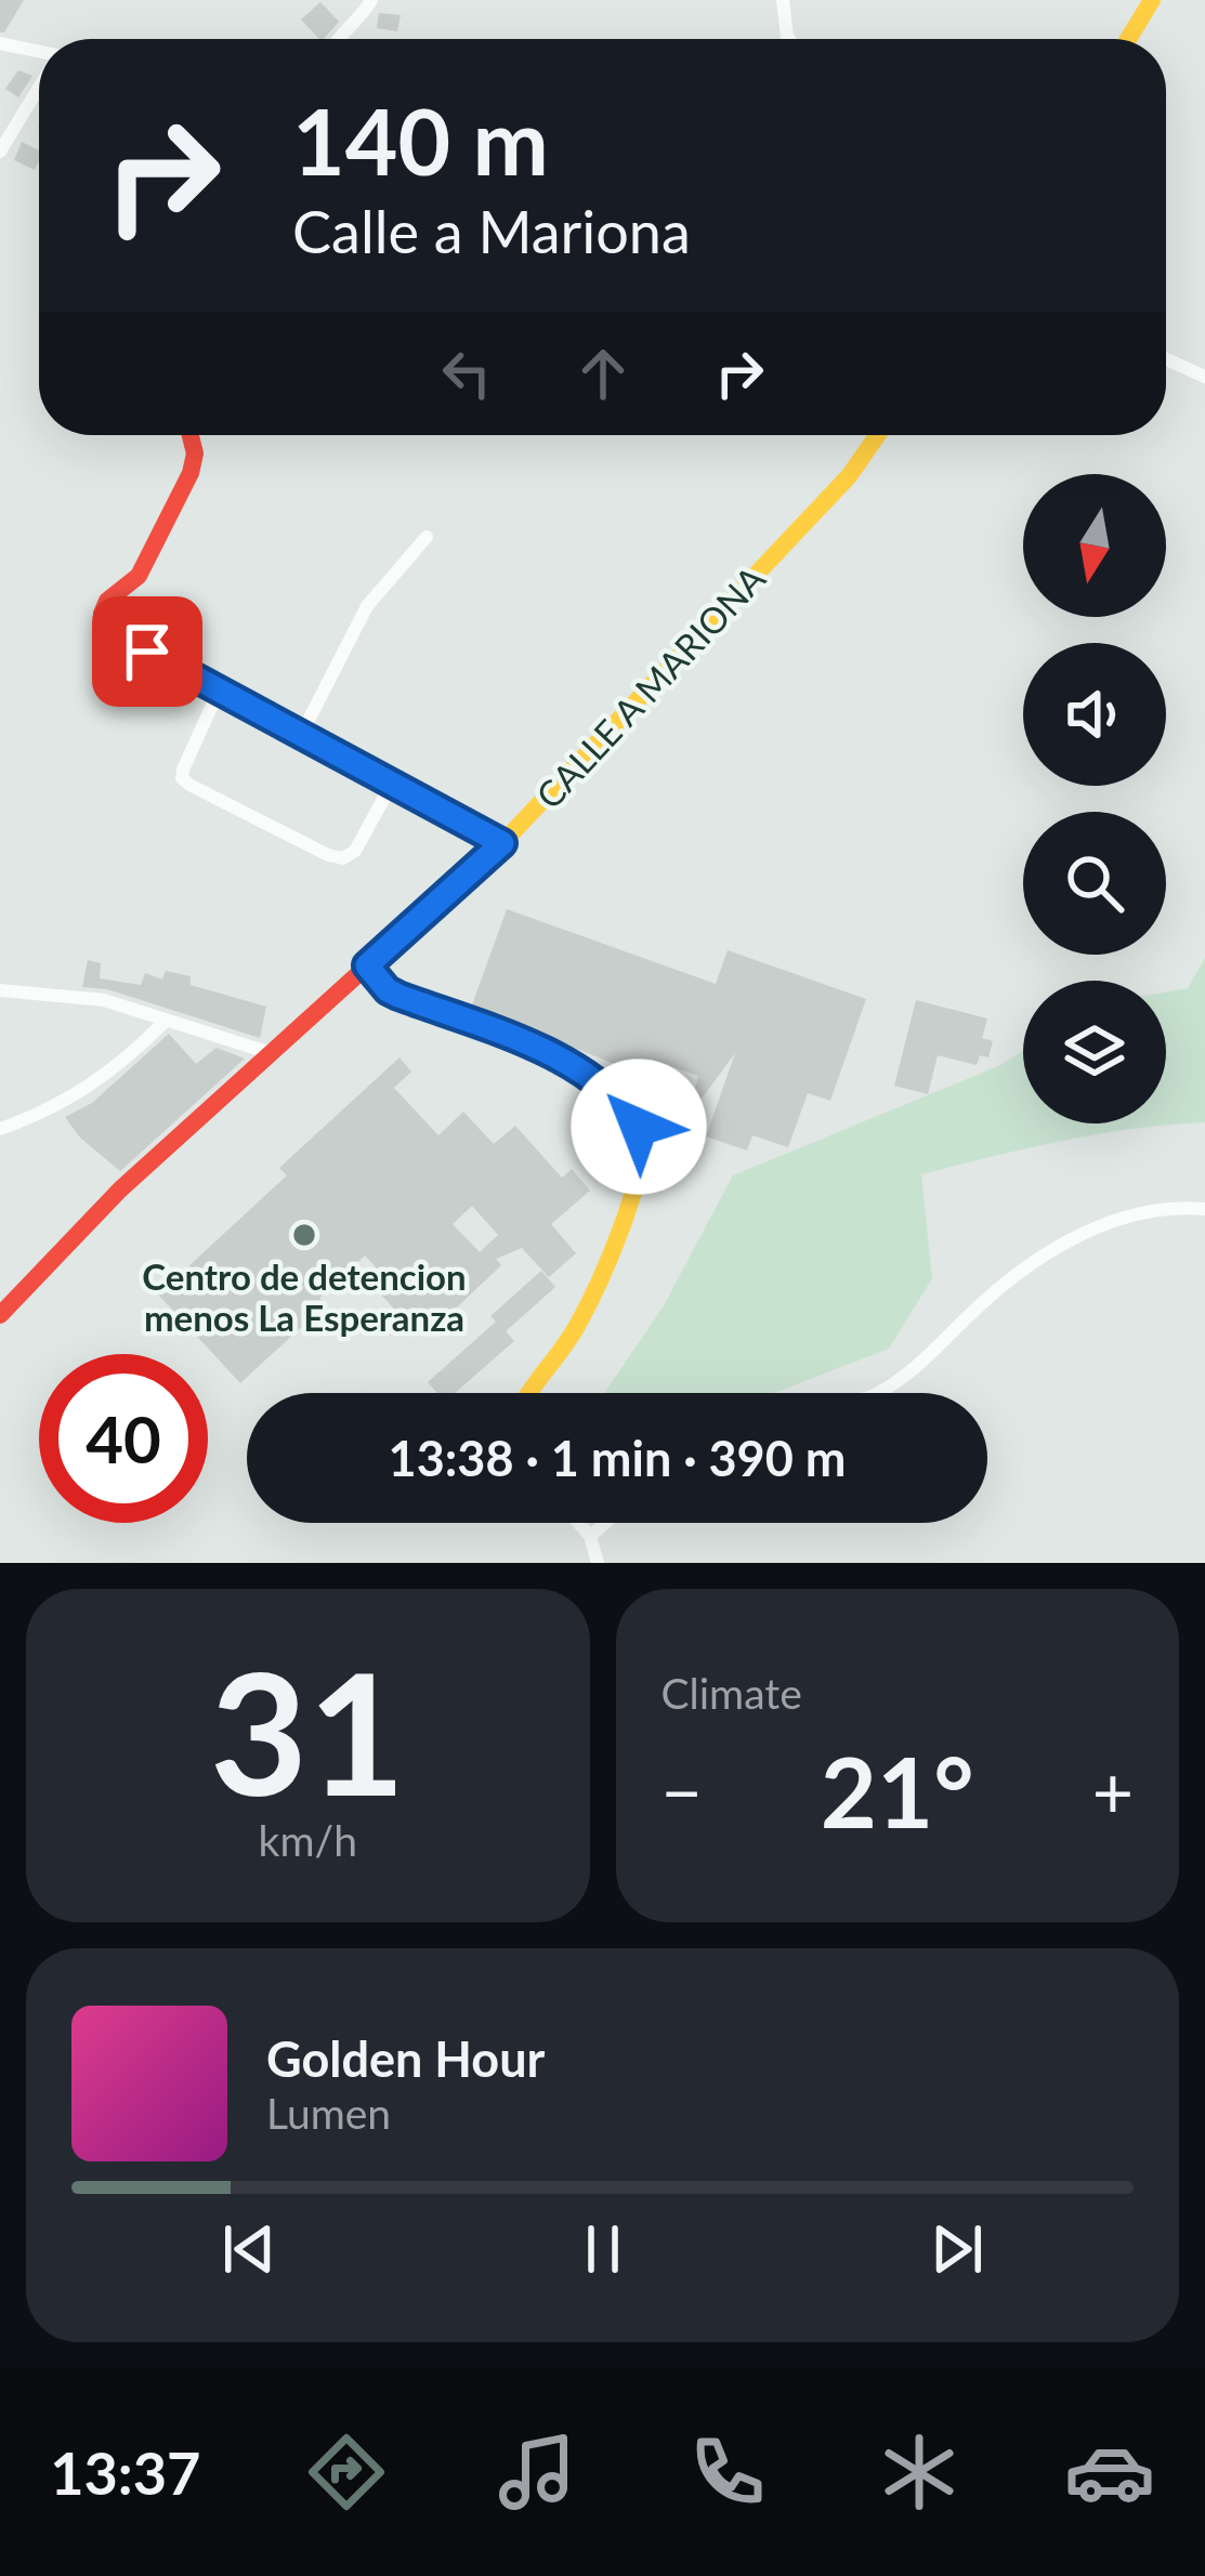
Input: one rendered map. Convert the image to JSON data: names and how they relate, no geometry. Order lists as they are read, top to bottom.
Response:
{
  "streets": {
    "street": ["CALLE A MARIONA"]
  },
  "places": ["Centro de detencion menos La Esperanza"],
  "north": "bottom",
  "page": {
    "turn": ["140 m", "Calle a Mariona"],
    "limit": "40",
    "trip": "13:38 · 1 min · 390 m",
    "tile": [
      ["31", "km/h"],
      "Climate"
    ],
    "heat": ["−", "21°", "+"],
    "song": ["Golden Hour", "Lumen"],
    "tabs": "13:37"
  }
}
